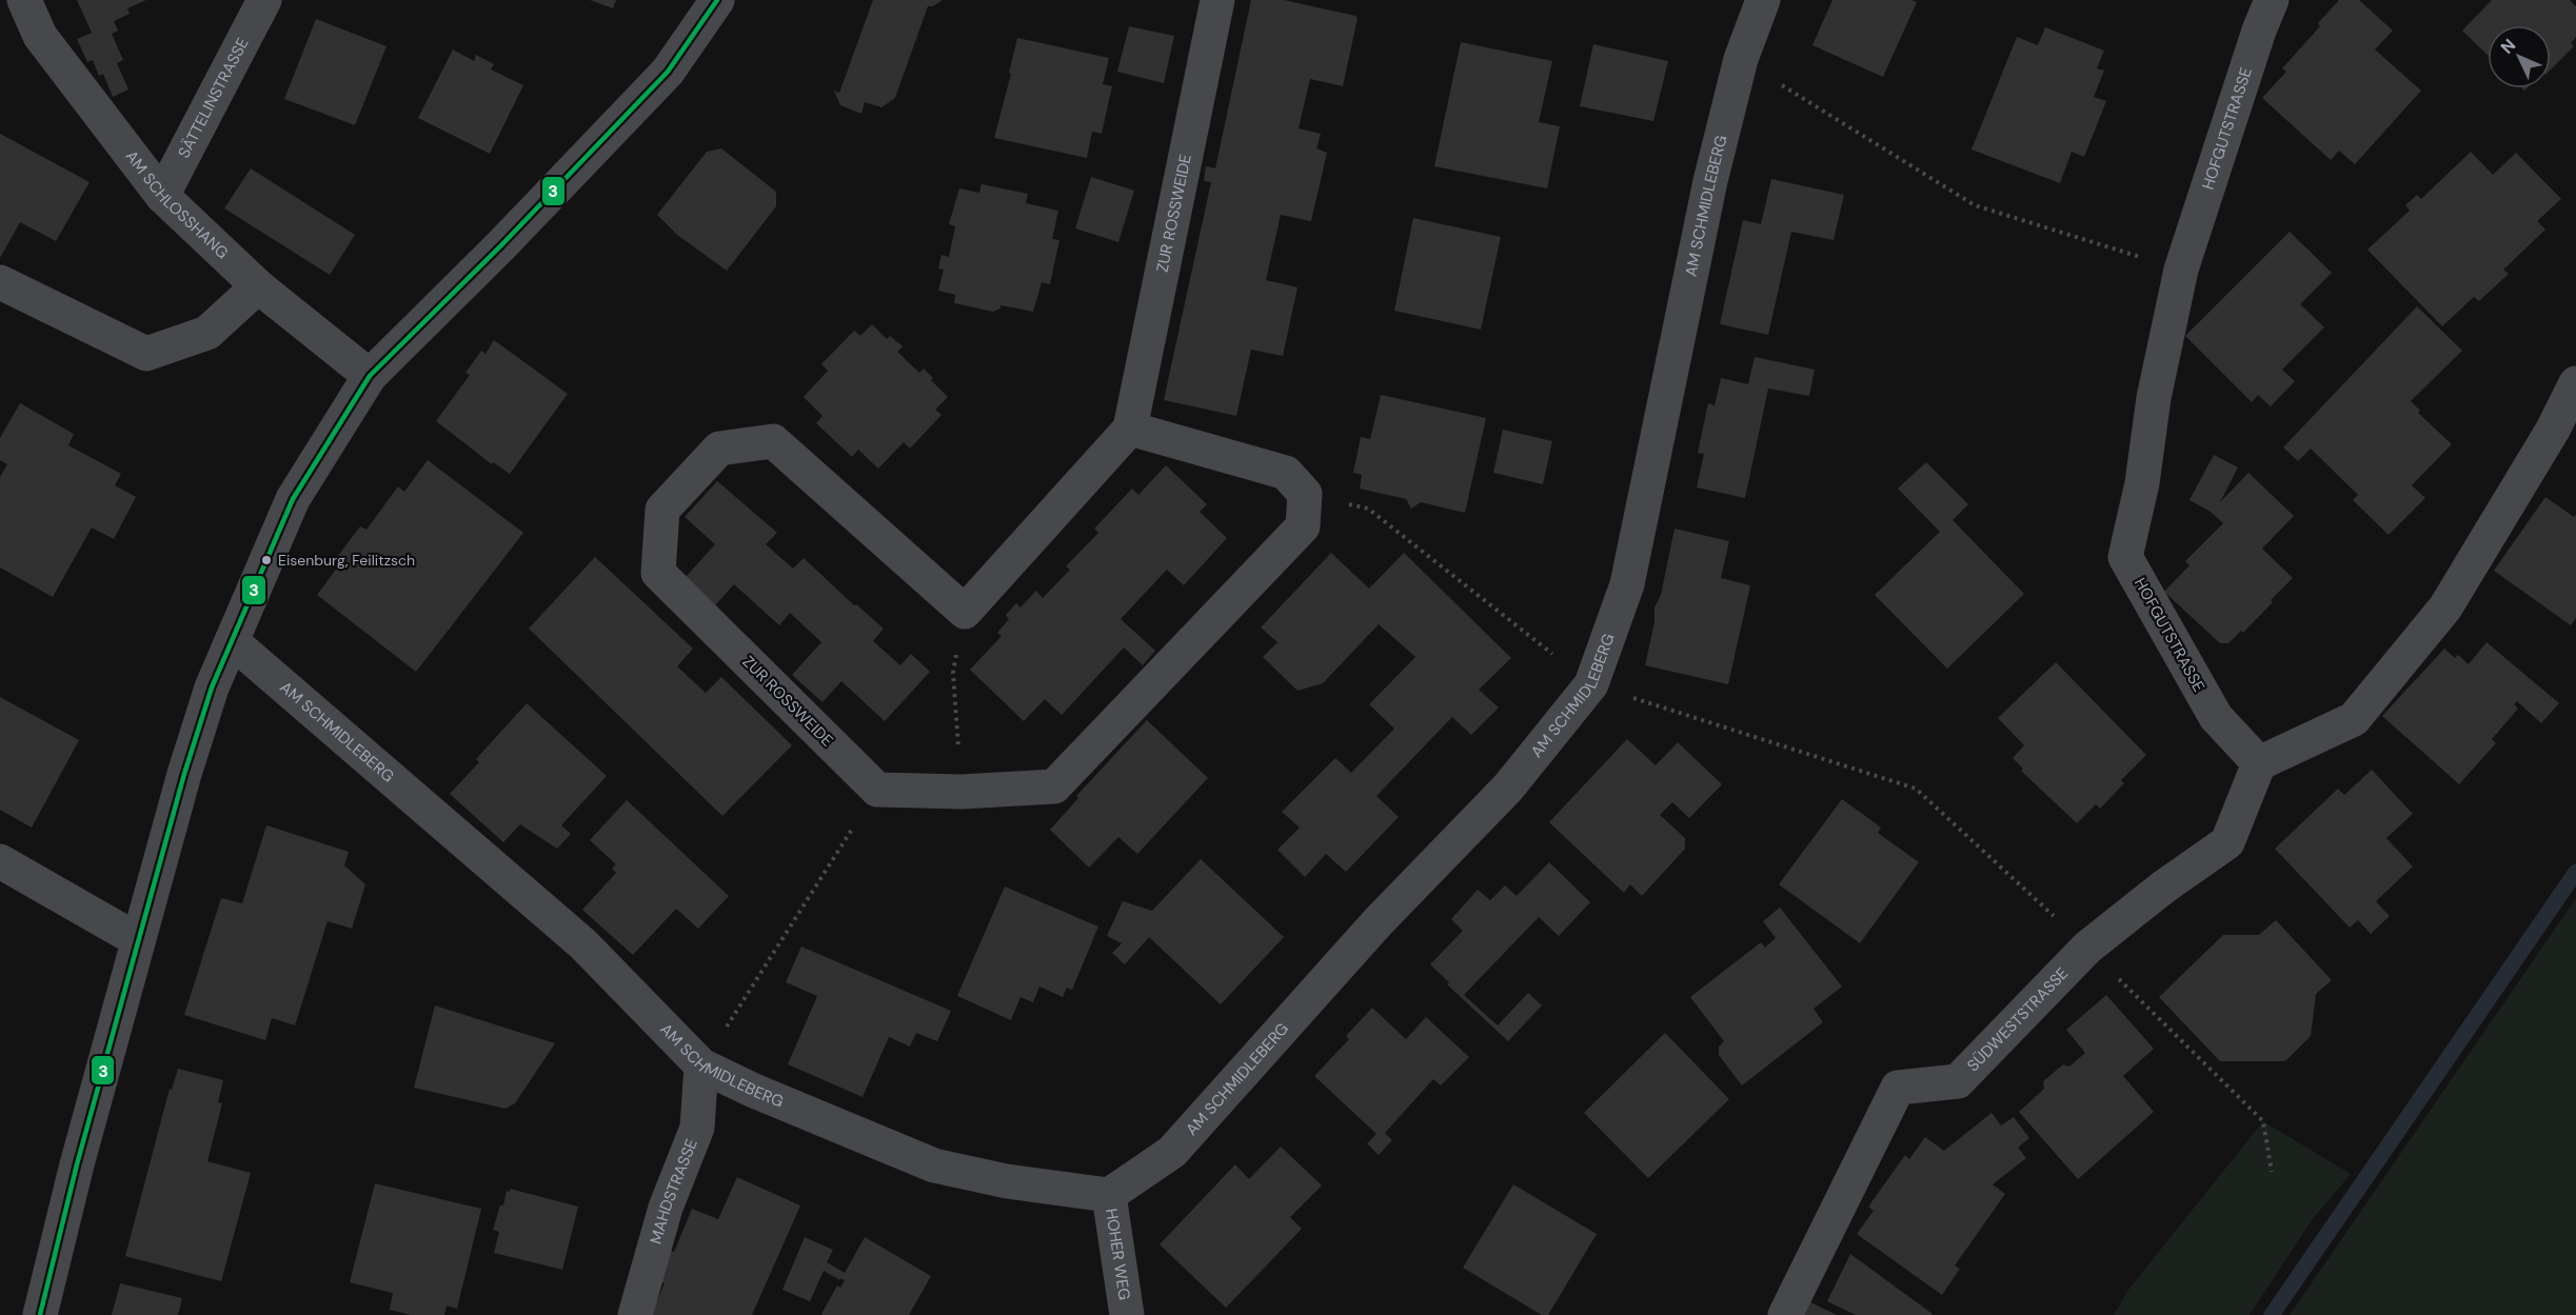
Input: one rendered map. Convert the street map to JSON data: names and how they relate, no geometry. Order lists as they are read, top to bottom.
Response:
{
  "streets": {
    "street": [
      "SÄTTELINSTRASSE",
      "HOFGUTSTRASSE",
      "AM SCHLOSSHANG",
      "AM SCHMIDLEBERG",
      "ZUR ROSSWEIDE",
      "SÜDWESTSTRASSE",
      "MAHDSTRASSE",
      "HOHER WEG"
    ]
  },
  "crossings": [
    ["SÄTTELINSTRASSE", "AM SCHLOSSHANG"],
    ["HOFGUTSTRASSE", "SÜDWESTSTRASSE"],
    ["AM SCHMIDLEBERG", "MAHDSTRASSE"],
    ["AM SCHMIDLEBERG", "HOHER WEG"]
  ],
  "places": ["Eisenburg, Feilitzsch"],
  "lines": ["transit line 3"],
  "north": "top left"
}
